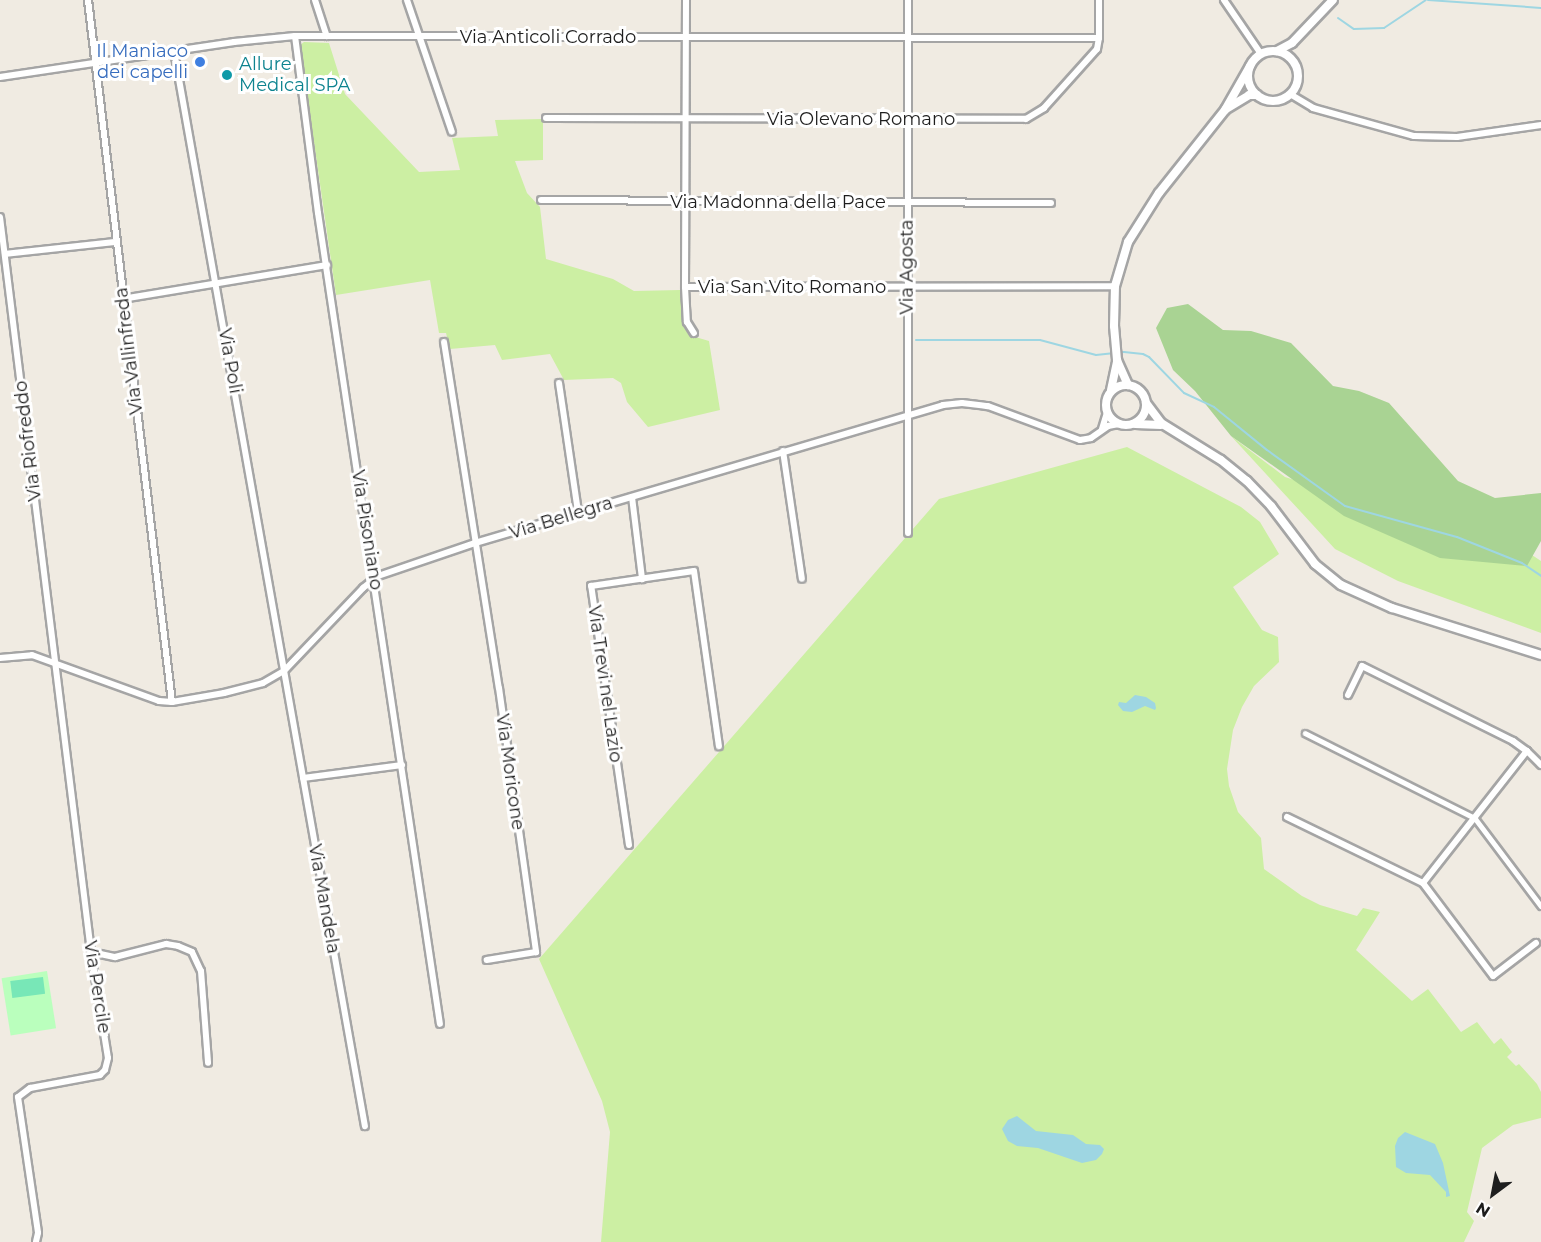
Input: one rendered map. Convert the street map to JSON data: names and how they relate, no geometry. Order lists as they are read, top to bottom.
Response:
{
  "streets": {
    "street": [
      "Via Anticoli Corrado",
      "Via Olevano Romano",
      "Via Madonna della Pace",
      "Via Agosta",
      "Via San Vito Romano",
      "Via Vallinfreda",
      "Via Poli",
      "Via Riofreddo",
      "Via Bellegra",
      "Via Pisoniano",
      "Via Trevi nel Lazio",
      "Via Moricone",
      "Via Mandela",
      "Via Percile"
    ]
  },
  "crossings": [
    ["Via Anticoli Corrado", "Via Olevano Romano"],
    ["Via Anticoli Corrado", "Via Agosta"],
    ["Via Anticoli Corrado", "Via Vallinfreda"],
    ["Via Anticoli Corrado", "Via Poli"],
    ["Via Anticoli Corrado", "Via Pisoniano"],
    ["Via Olevano Romano", "Via Agosta"],
    ["Via Madonna della Pace", "Via Agosta"],
    ["Via Agosta", "Via San Vito Romano"],
    ["Via Agosta", "Via Bellegra"],
    ["Via Vallinfreda", "Via Bellegra"],
    ["Via Poli", "Via Bellegra"],
    ["Via Poli", "Via Mandela"],
    ["Via Riofreddo", "Via Bellegra"],
    ["Via Riofreddo", "Via Percile"],
    ["Via Bellegra", "Via Pisoniano"],
    ["Via Bellegra", "Via Moricone"],
    ["Via Bellegra", "Via Mandela"],
    ["Via Bellegra", "Via Percile"]
  ],
  "places": ["Il Maniaco dei capelli", "Allure Medical SPA"],
  "north": "bottom left"
}
